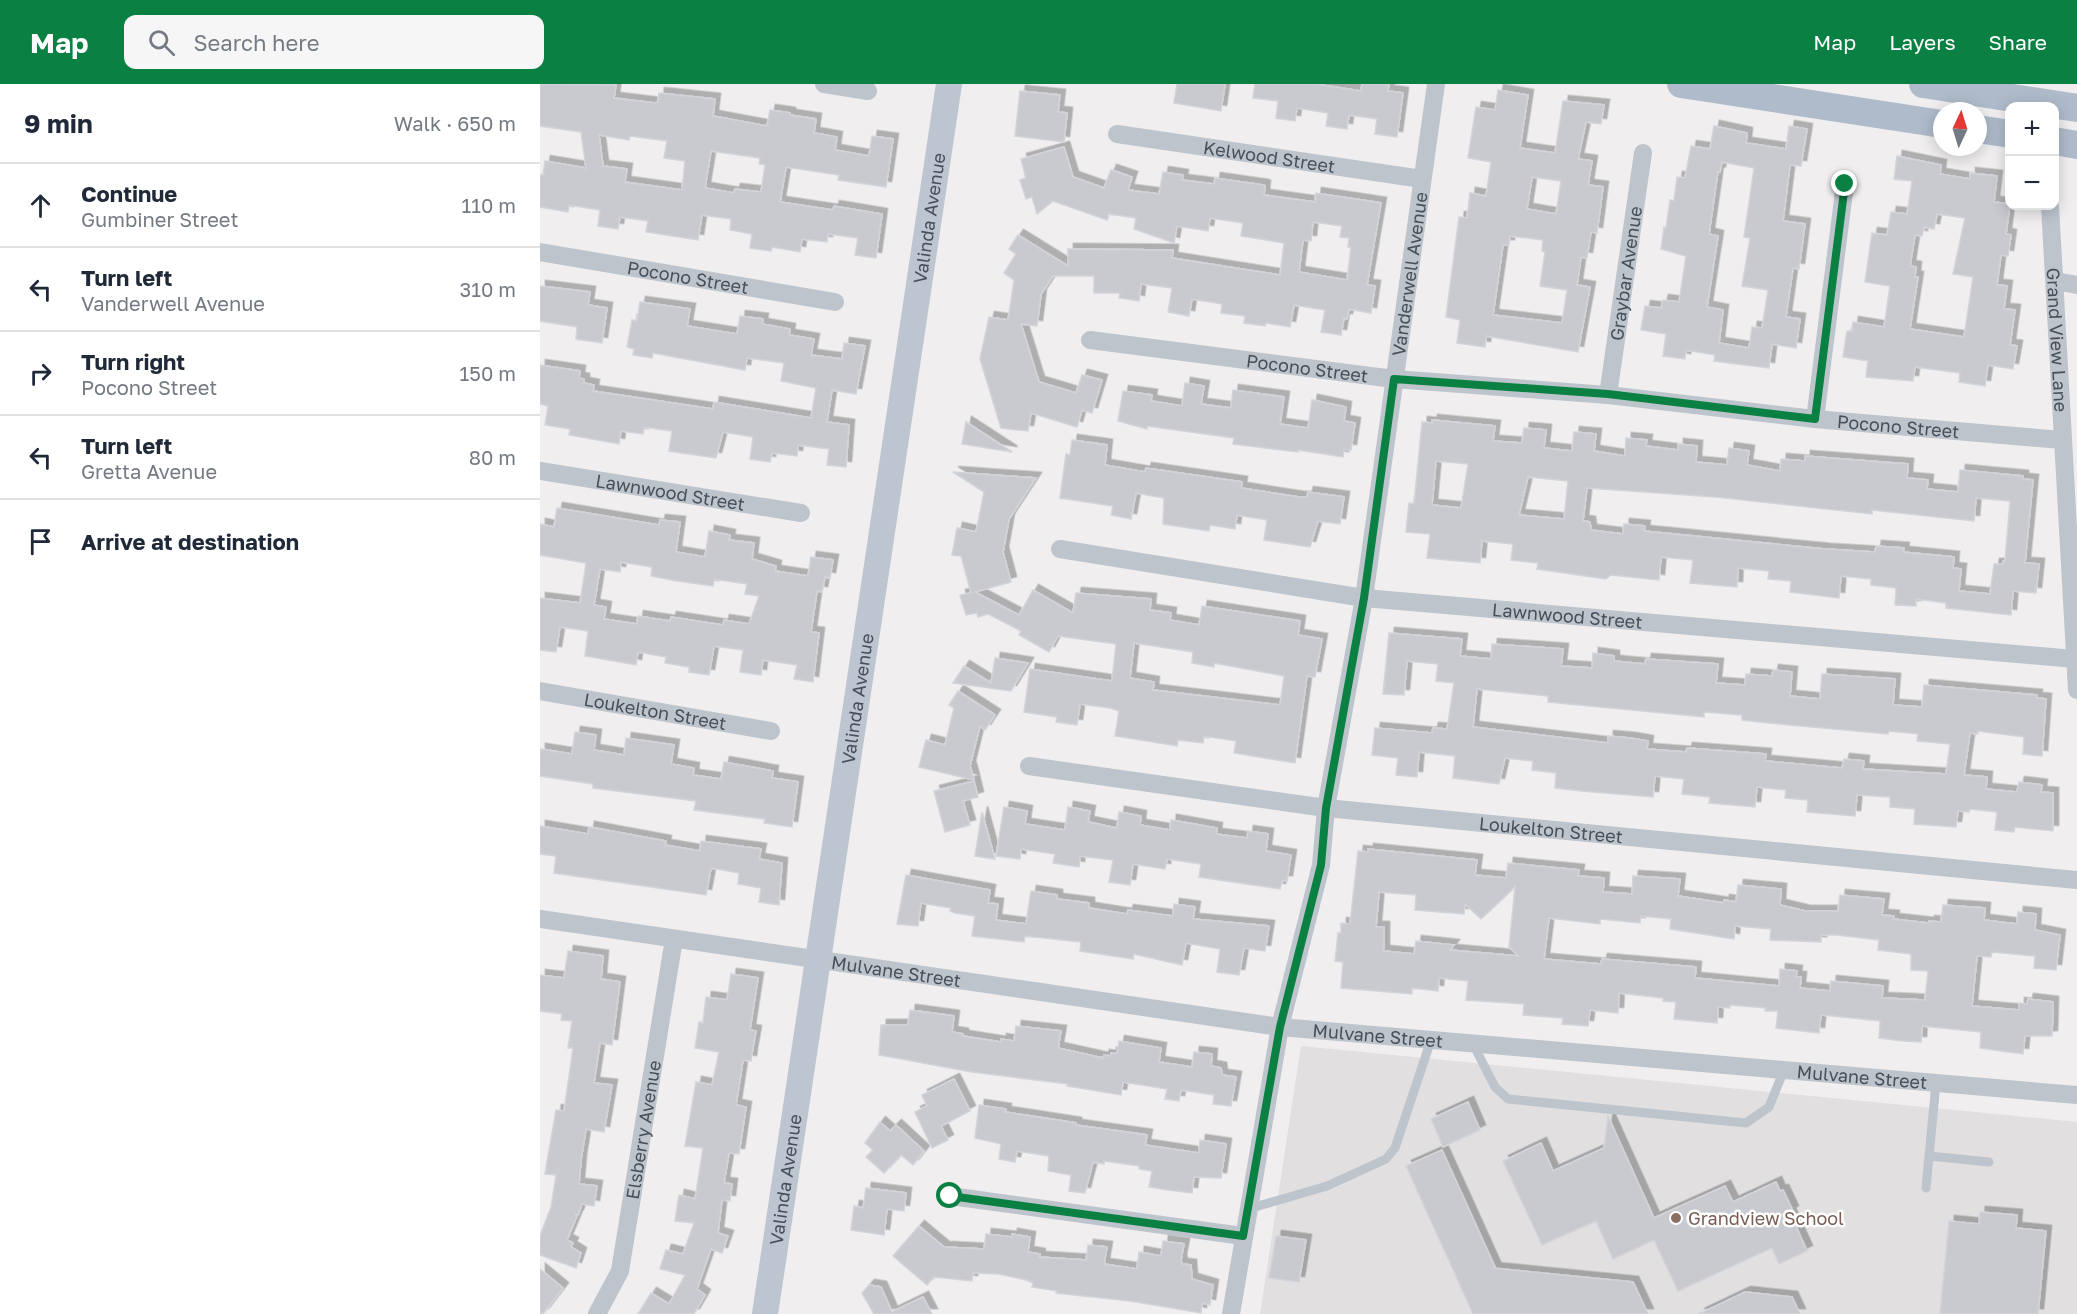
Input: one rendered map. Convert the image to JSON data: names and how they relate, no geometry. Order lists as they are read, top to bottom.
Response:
{
  "streets": {
    "main road": ["Valinda Avenue"],
    "street": [
      "Kelwood Street",
      "Vanderwell Avenue",
      "Graybar Avenue",
      "Pocono Street",
      "Grand View Lane",
      "Lawnwood Street",
      "Loukelton Street",
      "Mulvane Street",
      "Elsberry Avenue"
    ]
  },
  "crossings": [
    ["Kelwood Street", "Vanderwell Avenue"],
    ["Valinda Avenue", "Mulvane Street"],
    ["Vanderwell Avenue", "Pocono Street"],
    ["Vanderwell Avenue", "Lawnwood Street"],
    ["Vanderwell Avenue", "Loukelton Street"],
    ["Vanderwell Avenue", "Mulvane Street"],
    ["Graybar Avenue", "Pocono Street"],
    ["Pocono Street", "Grand View Lane"],
    ["Grand View Lane", "Lawnwood Street"],
    ["Mulvane Street", "Elsberry Avenue"]
  ],
  "places": ["Grandview School"],
  "north": "top",
  "page": {
    "header": "Map",
    "search": "Search here",
    "nav": ["Map", "Layers", "Share"],
    "heading": ["9 min", "Walk · 650 m"],
    "map_buttons": ["+", "−"],
    "list": [
      ["Continue", "Gumbiner Street", "110 m"],
      ["Turn left", "Vanderwell Avenue", "310 m"],
      ["Turn right", "Pocono Street", "150 m"],
      ["Turn left", "Gretta Avenue", "80 m"],
      "Arrive at destination"
    ]
  }
}
